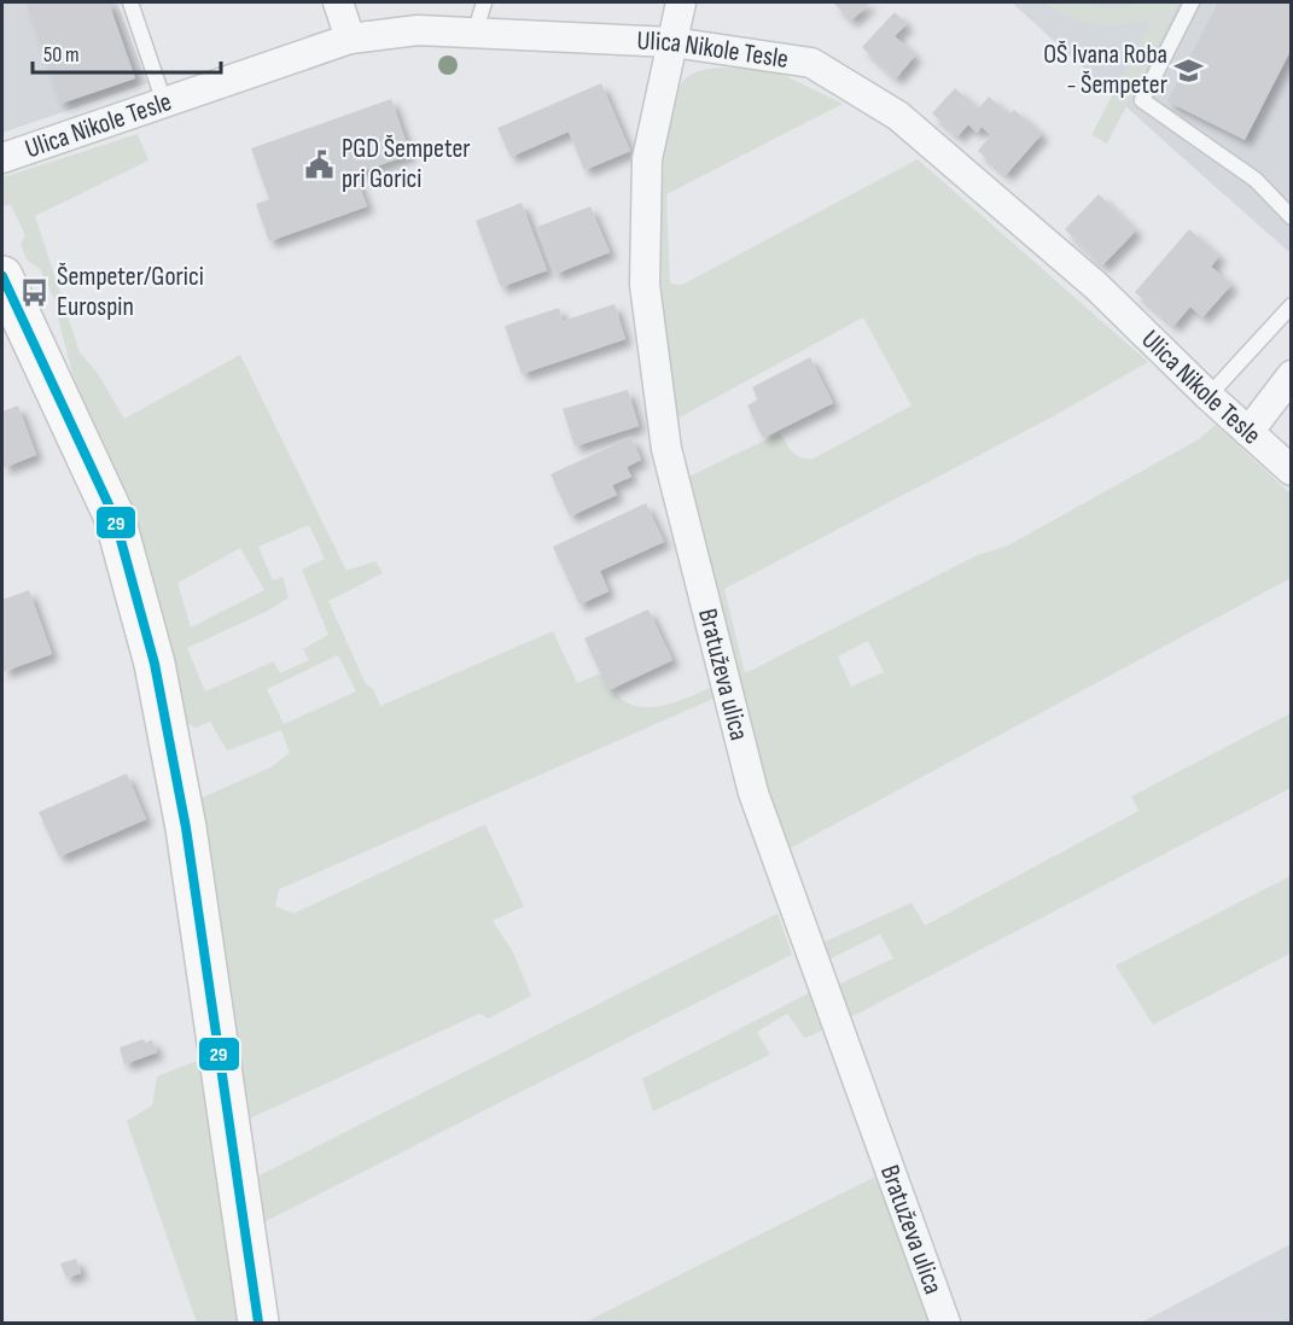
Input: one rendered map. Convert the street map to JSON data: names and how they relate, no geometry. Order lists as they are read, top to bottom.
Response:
{
  "streets": {
    "street": ["Ulica Nikole Tesle", "Bratuževa ulica"]
  },
  "crossings": [
    ["Ulica Nikole Tesle", "Bratuževa ulica"]
  ],
  "places": {
    "school or university": ["OŠ Ivana Roba - Šempeter"],
    "public building": ["PGD Šempeter pri Gorici"],
    "bus stop": ["Šempeter/Gorici Eurospin"]
  },
  "lines": ["transit line 29"],
  "scale_bar": "50 m"
}
